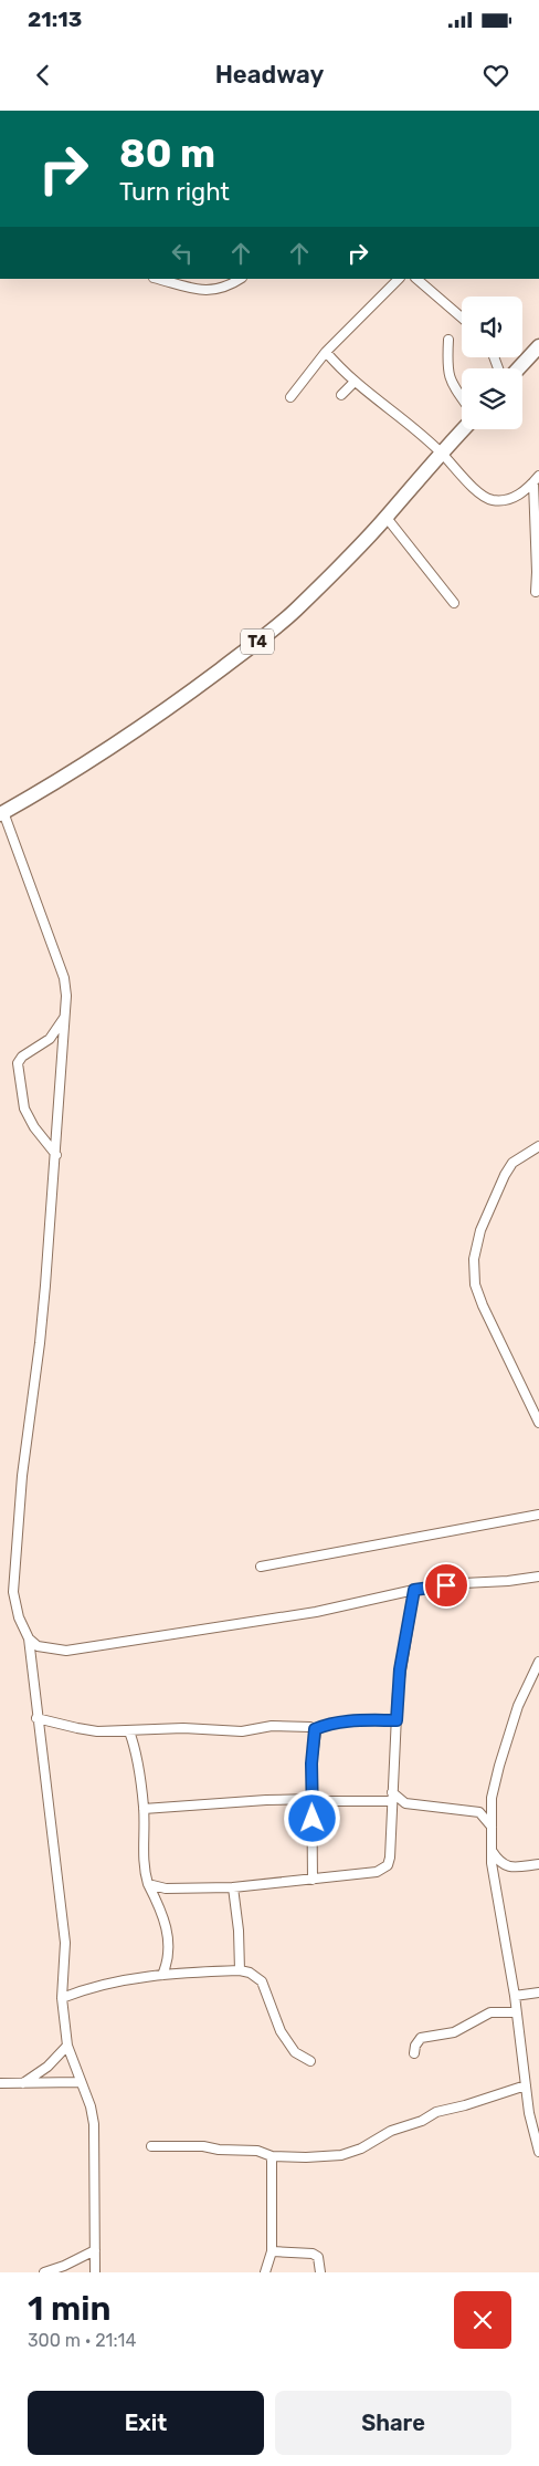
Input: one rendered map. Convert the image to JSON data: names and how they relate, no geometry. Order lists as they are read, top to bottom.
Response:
{
  "streets": {
    "highway": ["T4"]
  },
  "page": {
    "status": "21:13",
    "header": "Headway",
    "turn": ["80 m", "Turn right"],
    "heading": ["1 min", "300 m · 21:14"],
    "buttons": ["Exit", "Share"]
  }
}
